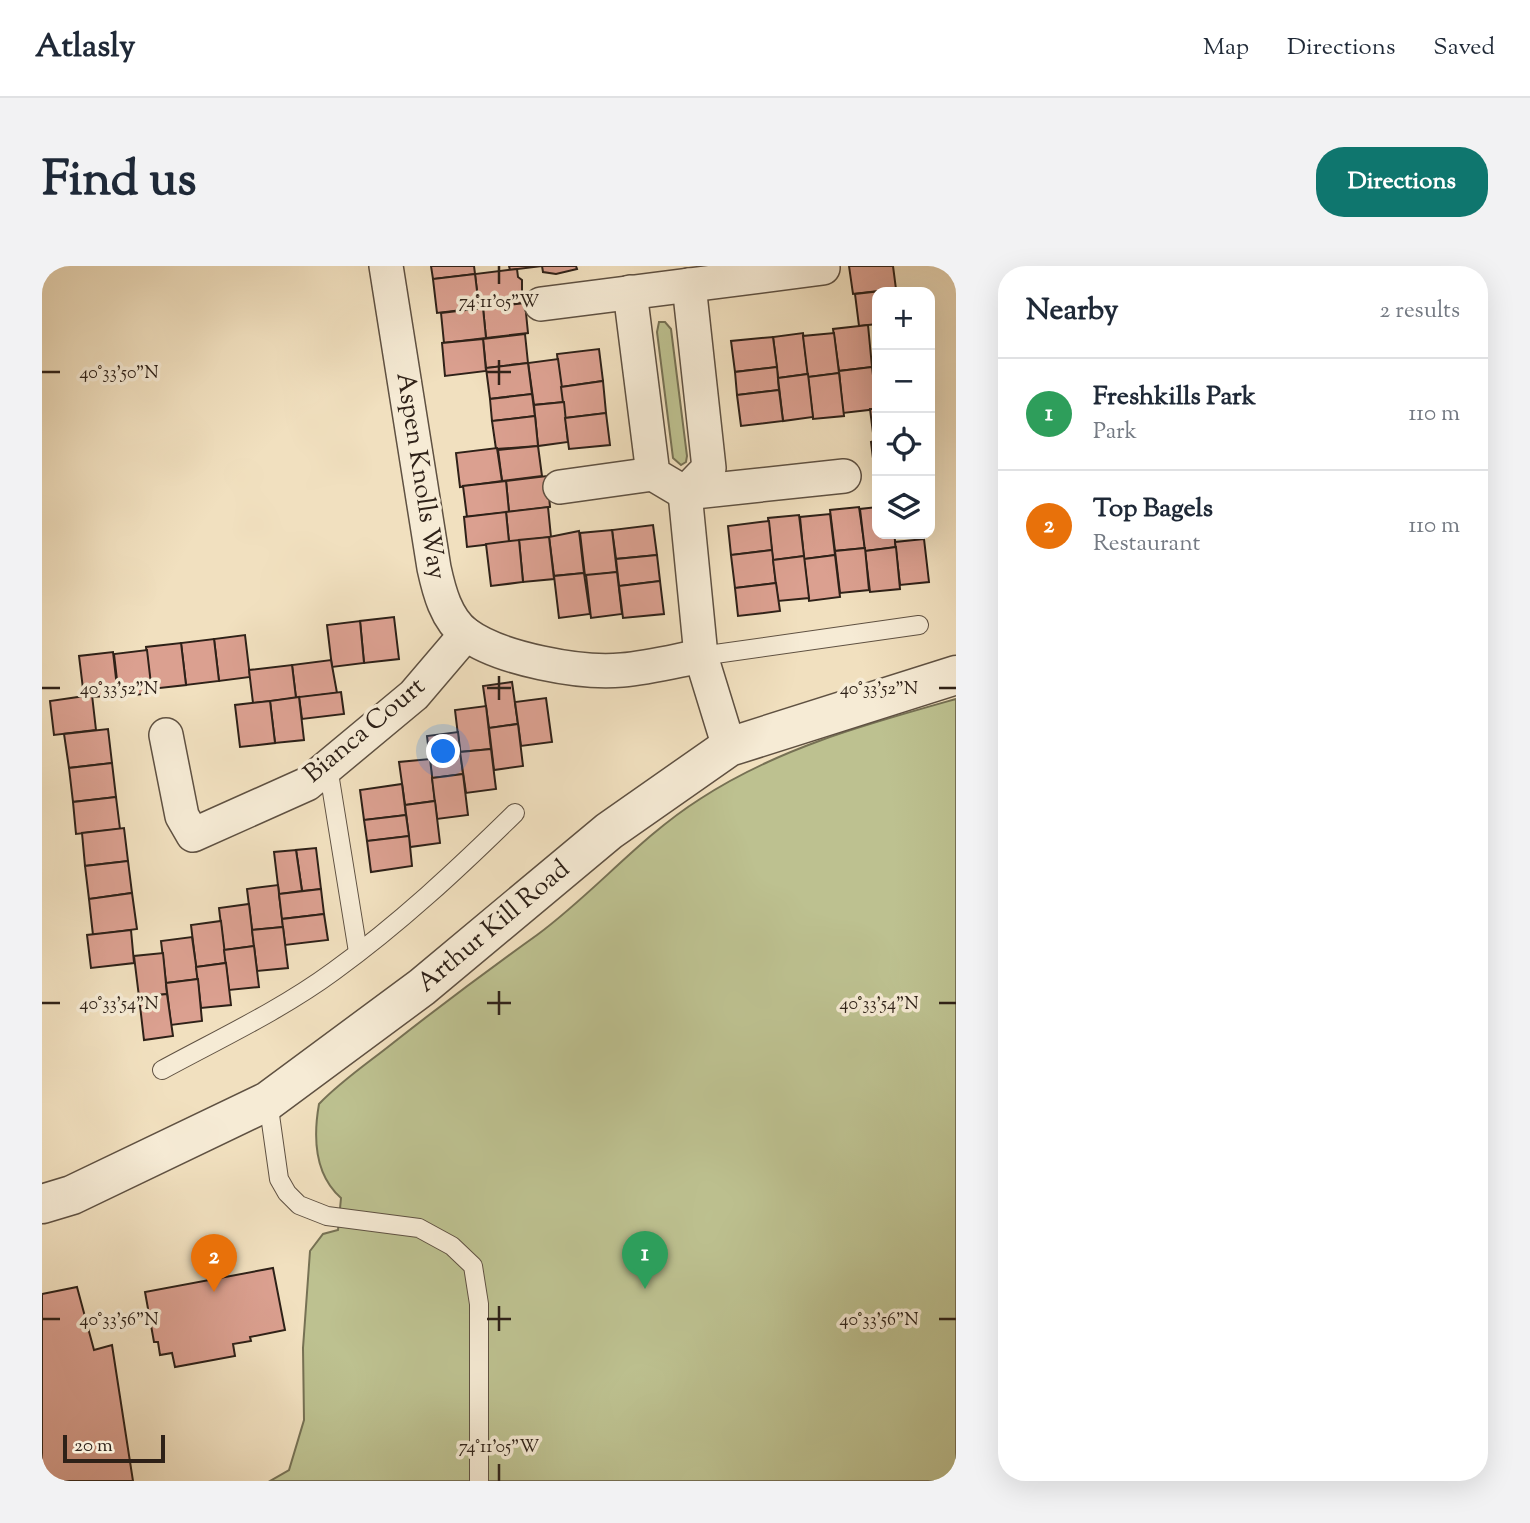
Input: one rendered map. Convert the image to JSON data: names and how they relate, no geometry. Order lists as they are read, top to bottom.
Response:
{
  "streets": {
    "street": ["Aspen Knolls Way", "Bianca Court", "Arthur Kill Road"]
  },
  "crossings": [
    ["Aspen Knolls Way", "Bianca Court"]
  ],
  "scale_bar": "20 m",
  "page": {
    "header": "Atlasly",
    "nav": ["Map", "Directions", "Saved"],
    "title": "Find us",
    "buttons": "Directions",
    "heading": ["Nearby", "2 results"],
    "map_buttons": ["+", "−"],
    "list": [
      {
        "mark": "1",
        "name": "Freshkills Park",
        "note": "Park",
        "value": "110 m"
      },
      {
        "mark": "2",
        "name": "Top Bagels",
        "note": "Restaurant",
        "value": "110 m"
      }
    ],
    "pins": ["1", "2"],
    "scale": "20 m"
  },
  "coordinates": [
    "74°11'05\"W",
    "40°33'50\"N",
    "40°33'52\"N",
    "40°33'54\"N",
    "40°33'56\"N"
  ]
}
